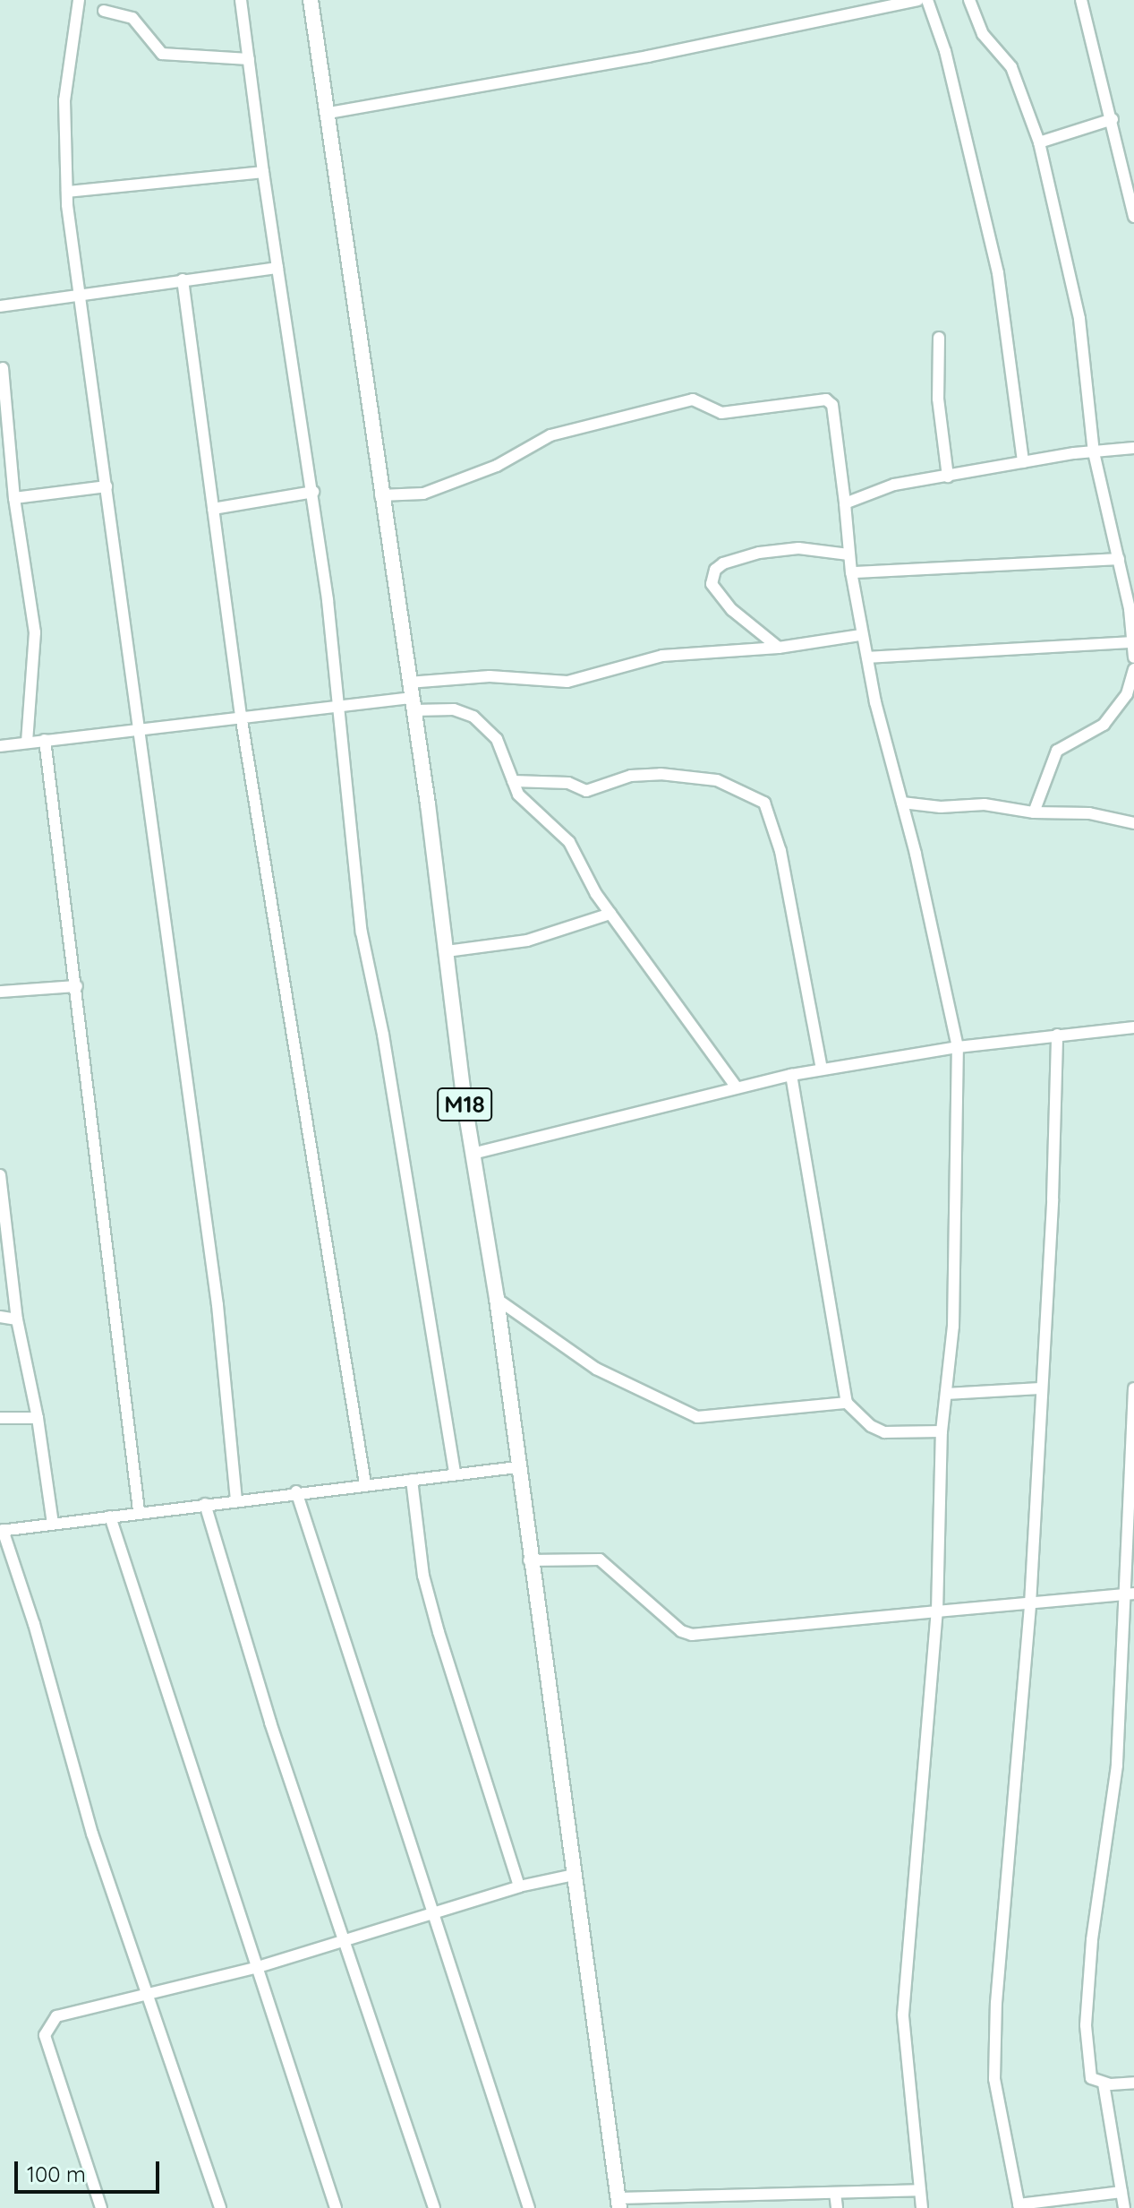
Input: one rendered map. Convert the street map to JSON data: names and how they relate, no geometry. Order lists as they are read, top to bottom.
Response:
{
  "streets": {
    "main road": ["M18"]
  },
  "scale_bar": "100 m"
}
